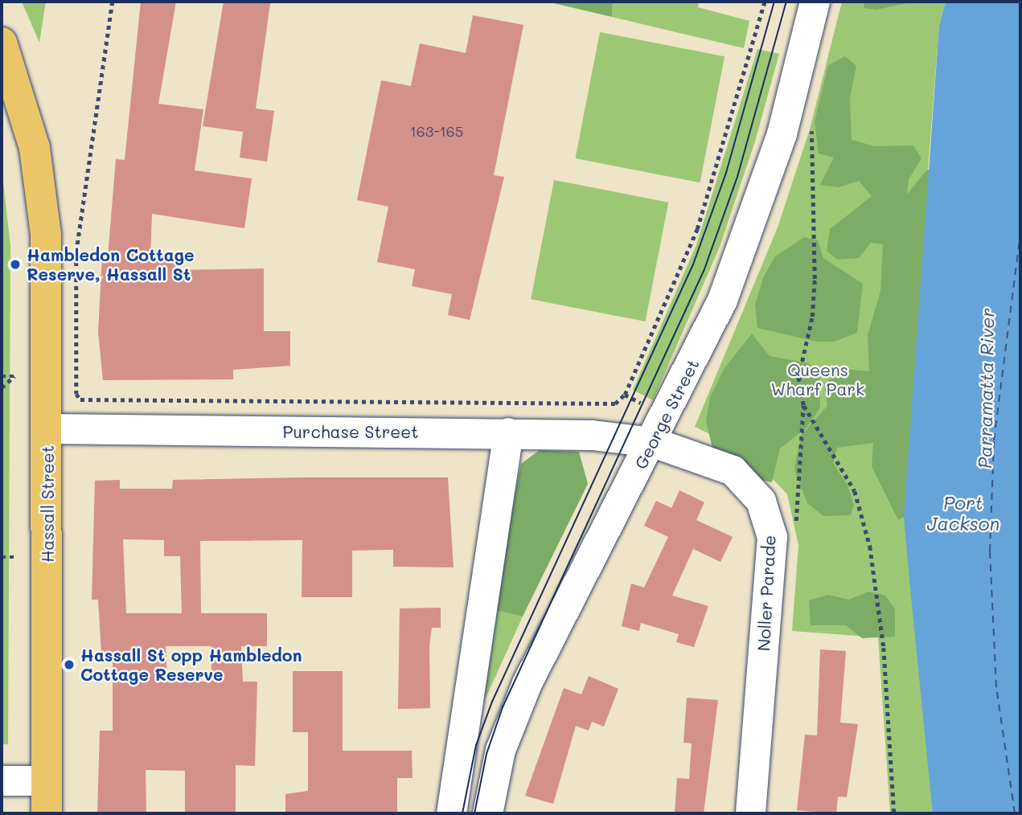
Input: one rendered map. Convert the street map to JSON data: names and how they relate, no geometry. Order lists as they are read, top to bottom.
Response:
{
  "streets": {
    "main road": ["Hassall Street"],
    "street": ["George Street", "Purchase Street", "Noller Parade"]
  },
  "crossings": [
    ["George Street", "Purchase Street"],
    ["George Street", "Noller Parade"],
    ["Purchase Street", "Hassall Street"],
    ["Purchase Street", "Noller Parade"]
  ],
  "water": ["Parramatta River", "Port Jackson"],
  "parks": ["Queens Wharf Park"],
  "places": ["Hambledon Cottage Reserve, Hassall St", "Hassall St opp Hambledon Cottage Reserve"],
  "house_numbers": ["163-165"]
}
